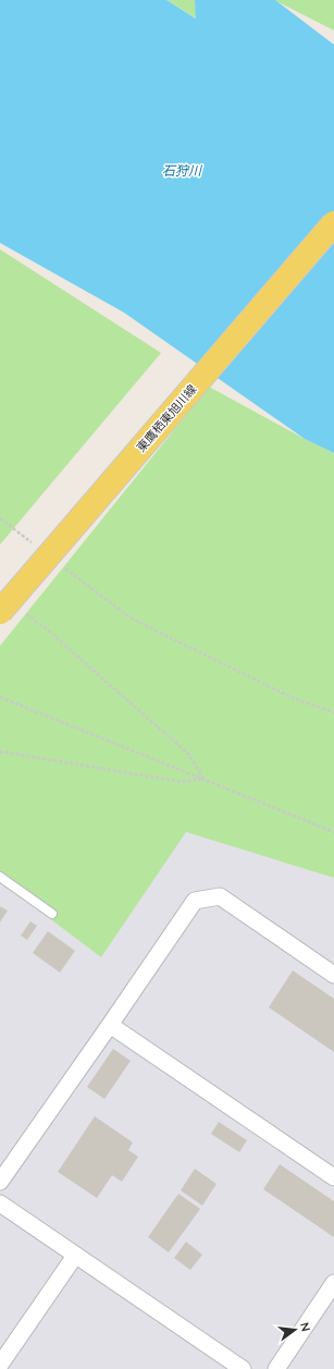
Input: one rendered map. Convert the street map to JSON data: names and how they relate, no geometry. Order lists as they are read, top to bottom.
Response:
{
  "streets": {
    "main road": ["東鷹栖東旭川線"]
  },
  "water": ["石狩川"],
  "north": "right"
}
